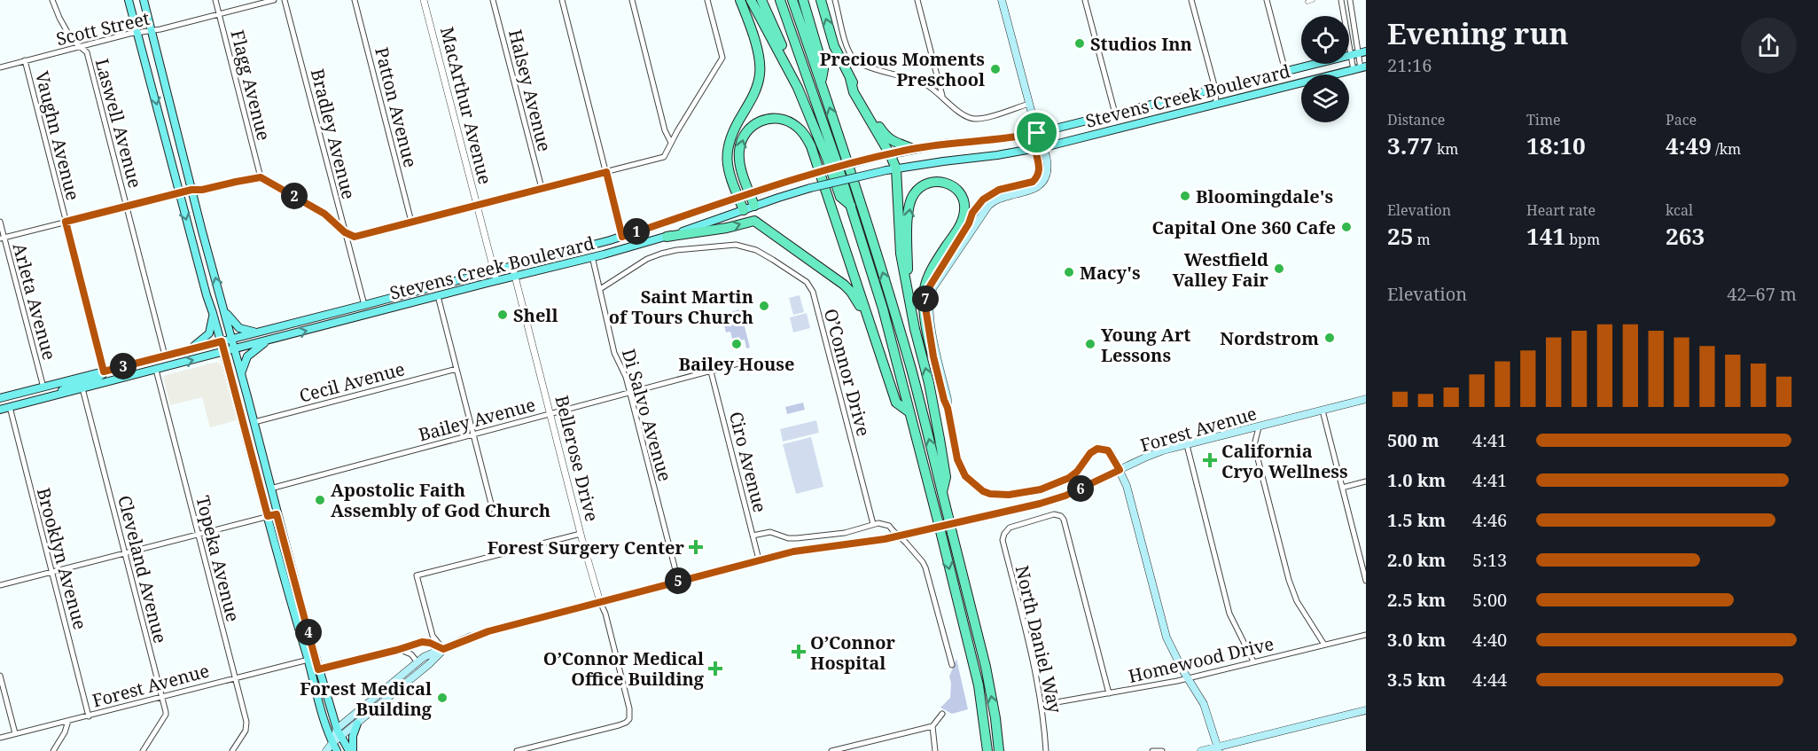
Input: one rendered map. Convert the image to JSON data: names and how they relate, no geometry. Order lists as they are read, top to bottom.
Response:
{
  "streets": {
    "main road": ["Stevens Creek Boulevard", "Forest Avenue"],
    "street": [
      "Scott Street",
      "Flagg Avenue",
      "Halsey Avenue",
      "MacArthur Avenue",
      "Patton Avenue",
      "Laswell Avenue",
      "Bradley Avenue",
      "Vaughn Avenue",
      "Arleta Avenue",
      "O’Connor Drive",
      "Cecil Avenue",
      "Di Salvo Avenue",
      "Bailey Avenue",
      "Bellerose Drive",
      "Ciro Avenue",
      "Brooklyn Avenue",
      "Topeka Avenue",
      "Cleveland Avenue",
      "North Daniel Way",
      "Homewood Drive"
    ]
  },
  "crossings": [
    ["Scott Street", "Flagg Avenue"],
    ["Scott Street", "Laswell Avenue"],
    ["Scott Street", "Vaughn Avenue"],
    ["Stevens Creek Boulevard", "MacArthur Avenue"],
    ["Stevens Creek Boulevard", "Laswell Avenue"],
    ["Stevens Creek Boulevard", "Bradley Avenue"],
    ["Stevens Creek Boulevard", "Vaughn Avenue"],
    ["Stevens Creek Boulevard", "Di Salvo Avenue"],
    ["Stevens Creek Boulevard", "Bellerose Drive"],
    ["Stevens Creek Boulevard", "Topeka Avenue"],
    ["Stevens Creek Boulevard", "Cleveland Avenue"],
    ["O’Connor Drive", "Di Salvo Avenue"],
    ["Di Salvo Avenue", "Bailey Avenue"],
    ["Di Salvo Avenue", "Forest Avenue"],
    ["Bailey Avenue", "Bellerose Drive"],
    ["Bailey Avenue", "Ciro Avenue"],
    ["Forest Avenue", "Bellerose Drive"],
    ["Forest Avenue", "Ciro Avenue"],
    ["Forest Avenue", "Brooklyn Avenue"],
    ["Forest Avenue", "Topeka Avenue"],
    ["Forest Avenue", "Cleveland Avenue"],
    ["North Daniel Way", "Homewood Drive"]
  ],
  "places": {
    "other": [
      "Studios Inn",
      "Precious Moments Preschool",
      "Bloomingdale's",
      "Capital One 360 Cafe",
      "Westfield Valley Fair",
      "Macy's",
      "Saint Martin of Tours Church",
      "Shell",
      "Nordstrom",
      "Bailey House",
      "Young Art Lessons",
      "Apostolic Faith Assembly of God Church",
      "Forest Medical Building"
    ],
    "health": [
      "California Cryo Wellness",
      "Forest Surgery Center",
      "O’Connor Hospital",
      "O’Connor Medical Office Building"
    ]
  },
  "page": {
    "heading": ["Evening run", "21:16"],
    "stats": [
      ["Distance", "3.77 km"],
      ["Time", "18:10"],
      ["Pace", "4:49 /km"],
      ["Elevation", "25 m"],
      ["Heart rate", "141 bpm"],
      ["kcal", "263"]
    ],
    "pins": [
      "2",
      "1",
      "7",
      "3",
      "6",
      "5",
      "4"
    ],
    "chart": ["Elevation", "42–67 m"],
    "list": [
      {
        "name": "500 m",
        "note": "4:41"
      },
      {
        "name": "1.0 km",
        "note": "4:41"
      },
      {
        "name": "1.5 km",
        "note": "4:46"
      },
      {
        "name": "2.0 km",
        "note": "5:13"
      },
      {
        "name": "2.5 km",
        "note": "5:00"
      },
      {
        "name": "3.0 km",
        "note": "4:40"
      },
      {
        "name": "3.5 km",
        "note": "4:44"
      }
    ]
  }
}
